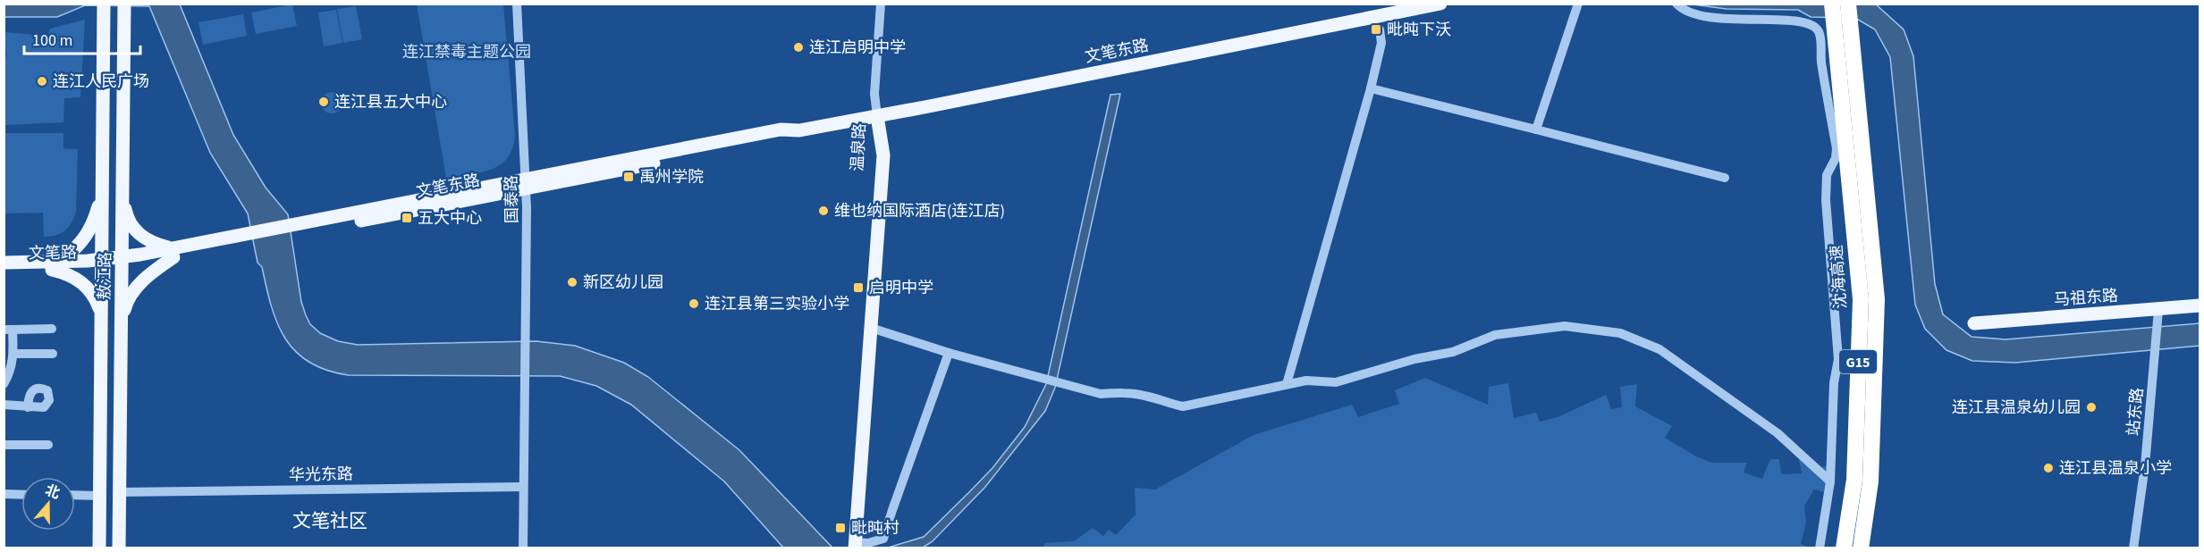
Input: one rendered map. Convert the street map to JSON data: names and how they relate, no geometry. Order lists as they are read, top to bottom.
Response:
{
  "streets": {
    "highway": ["沈海高速", "G15"],
    "main road": [
      "文笔东路",
      "温泉路",
      "文笔路",
      "敖江路",
      "马祖东路"
    ],
    "street": ["国泰路", "站东路", "华光东路"]
  },
  "crossings": [
    ["文笔东路", "温泉路"],
    ["文笔东路", "国泰路"],
    ["文笔东路", "文笔路"],
    ["文笔东路", "敖江路"],
    ["国泰路", "华光东路"],
    ["文笔路", "敖江路"],
    ["敖江路", "华光东路"],
    ["马祖东路", "站东路"]
  ],
  "districts": ["文笔社区"],
  "parks": ["连江禁毒主题公园"],
  "places": {
    "transit": [
      "毗旽下沃",
      "禹州学院",
      "五大中心",
      "启明中学",
      "毗旽村"
    ],
    "other": [
      "连江启明中学",
      "连江人民广场",
      "连江县五大中心",
      "维也纳国际酒店(连江店)",
      "新区幼儿园",
      "连江县第三实验小学",
      "连江县温泉幼儿园",
      "连江县温泉小学"
    ]
  },
  "scale_bar": "100 m",
  "north": "top"
}
